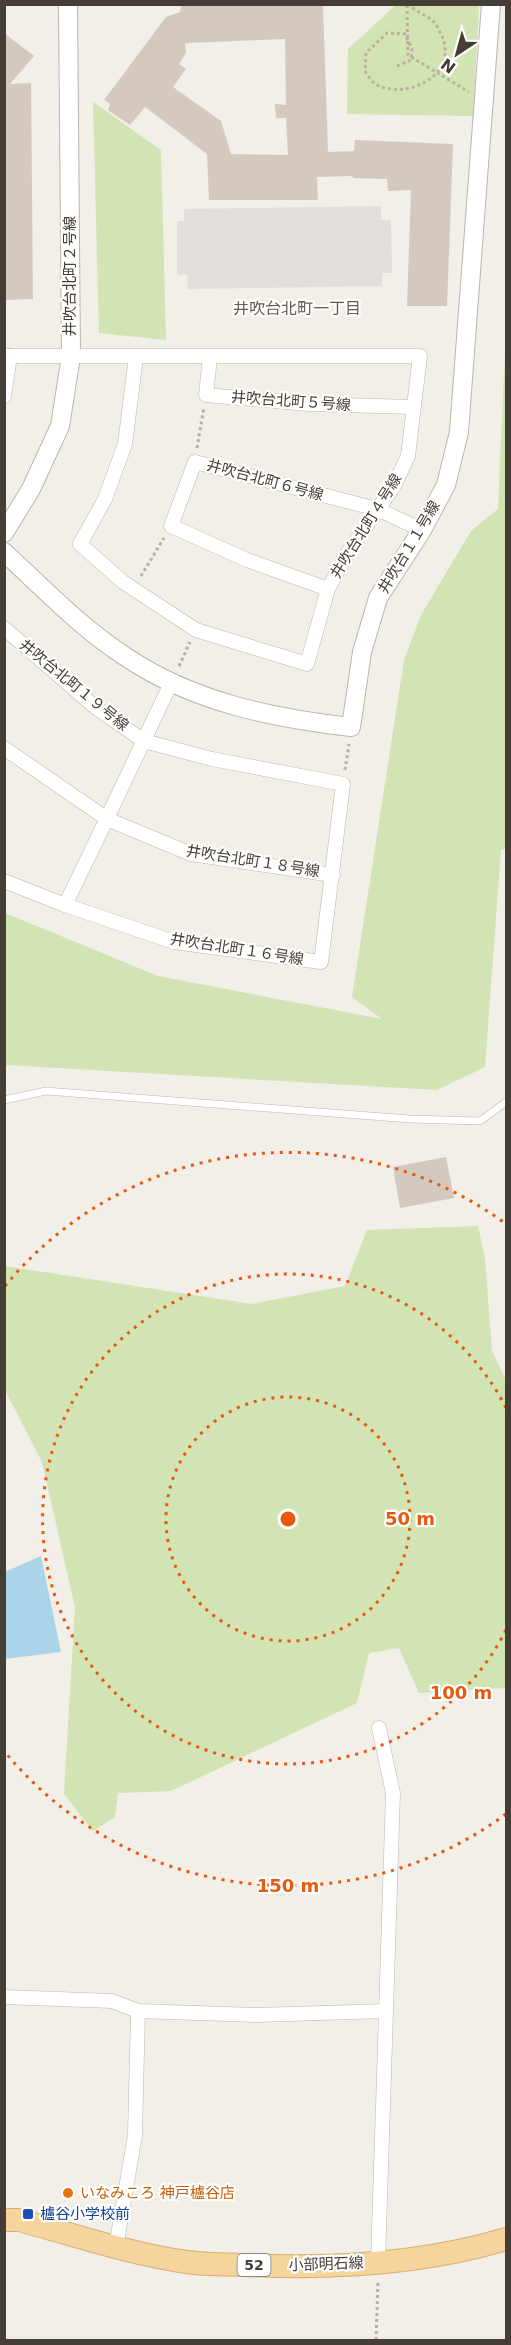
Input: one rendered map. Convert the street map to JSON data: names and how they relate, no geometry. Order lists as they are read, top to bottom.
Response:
{
  "streets": {
    "main road": ["小部明石線", "52"],
    "street": [
      "井吹台北町２号線",
      "井吹台北町５号線",
      "井吹台北町６号線",
      "井吹台北町４号線",
      "井吹台１１号線",
      "井吹台北町１９号線",
      "井吹台北町１８号線",
      "井吹台北町１６号線"
    ]
  },
  "crossings": [
    ["井吹台北町２号線", "井吹台北町４号線"],
    ["井吹台北町５号線", "井吹台北町４号線"],
    ["井吹台北町６号線", "井吹台北町４号線"],
    ["井吹台北町６号線", "井吹台１１号線"],
    ["井吹台北町１８号線", "井吹台北町１６号線"]
  ],
  "districts": ["井吹台北町一丁目"],
  "places": {
    "other": ["いなみころ 神戸櫨谷店"],
    "transit": ["櫨谷小学校前"]
  },
  "north": "bottom left",
  "rings": ["50 m", "100 m", "150 m"]
}
